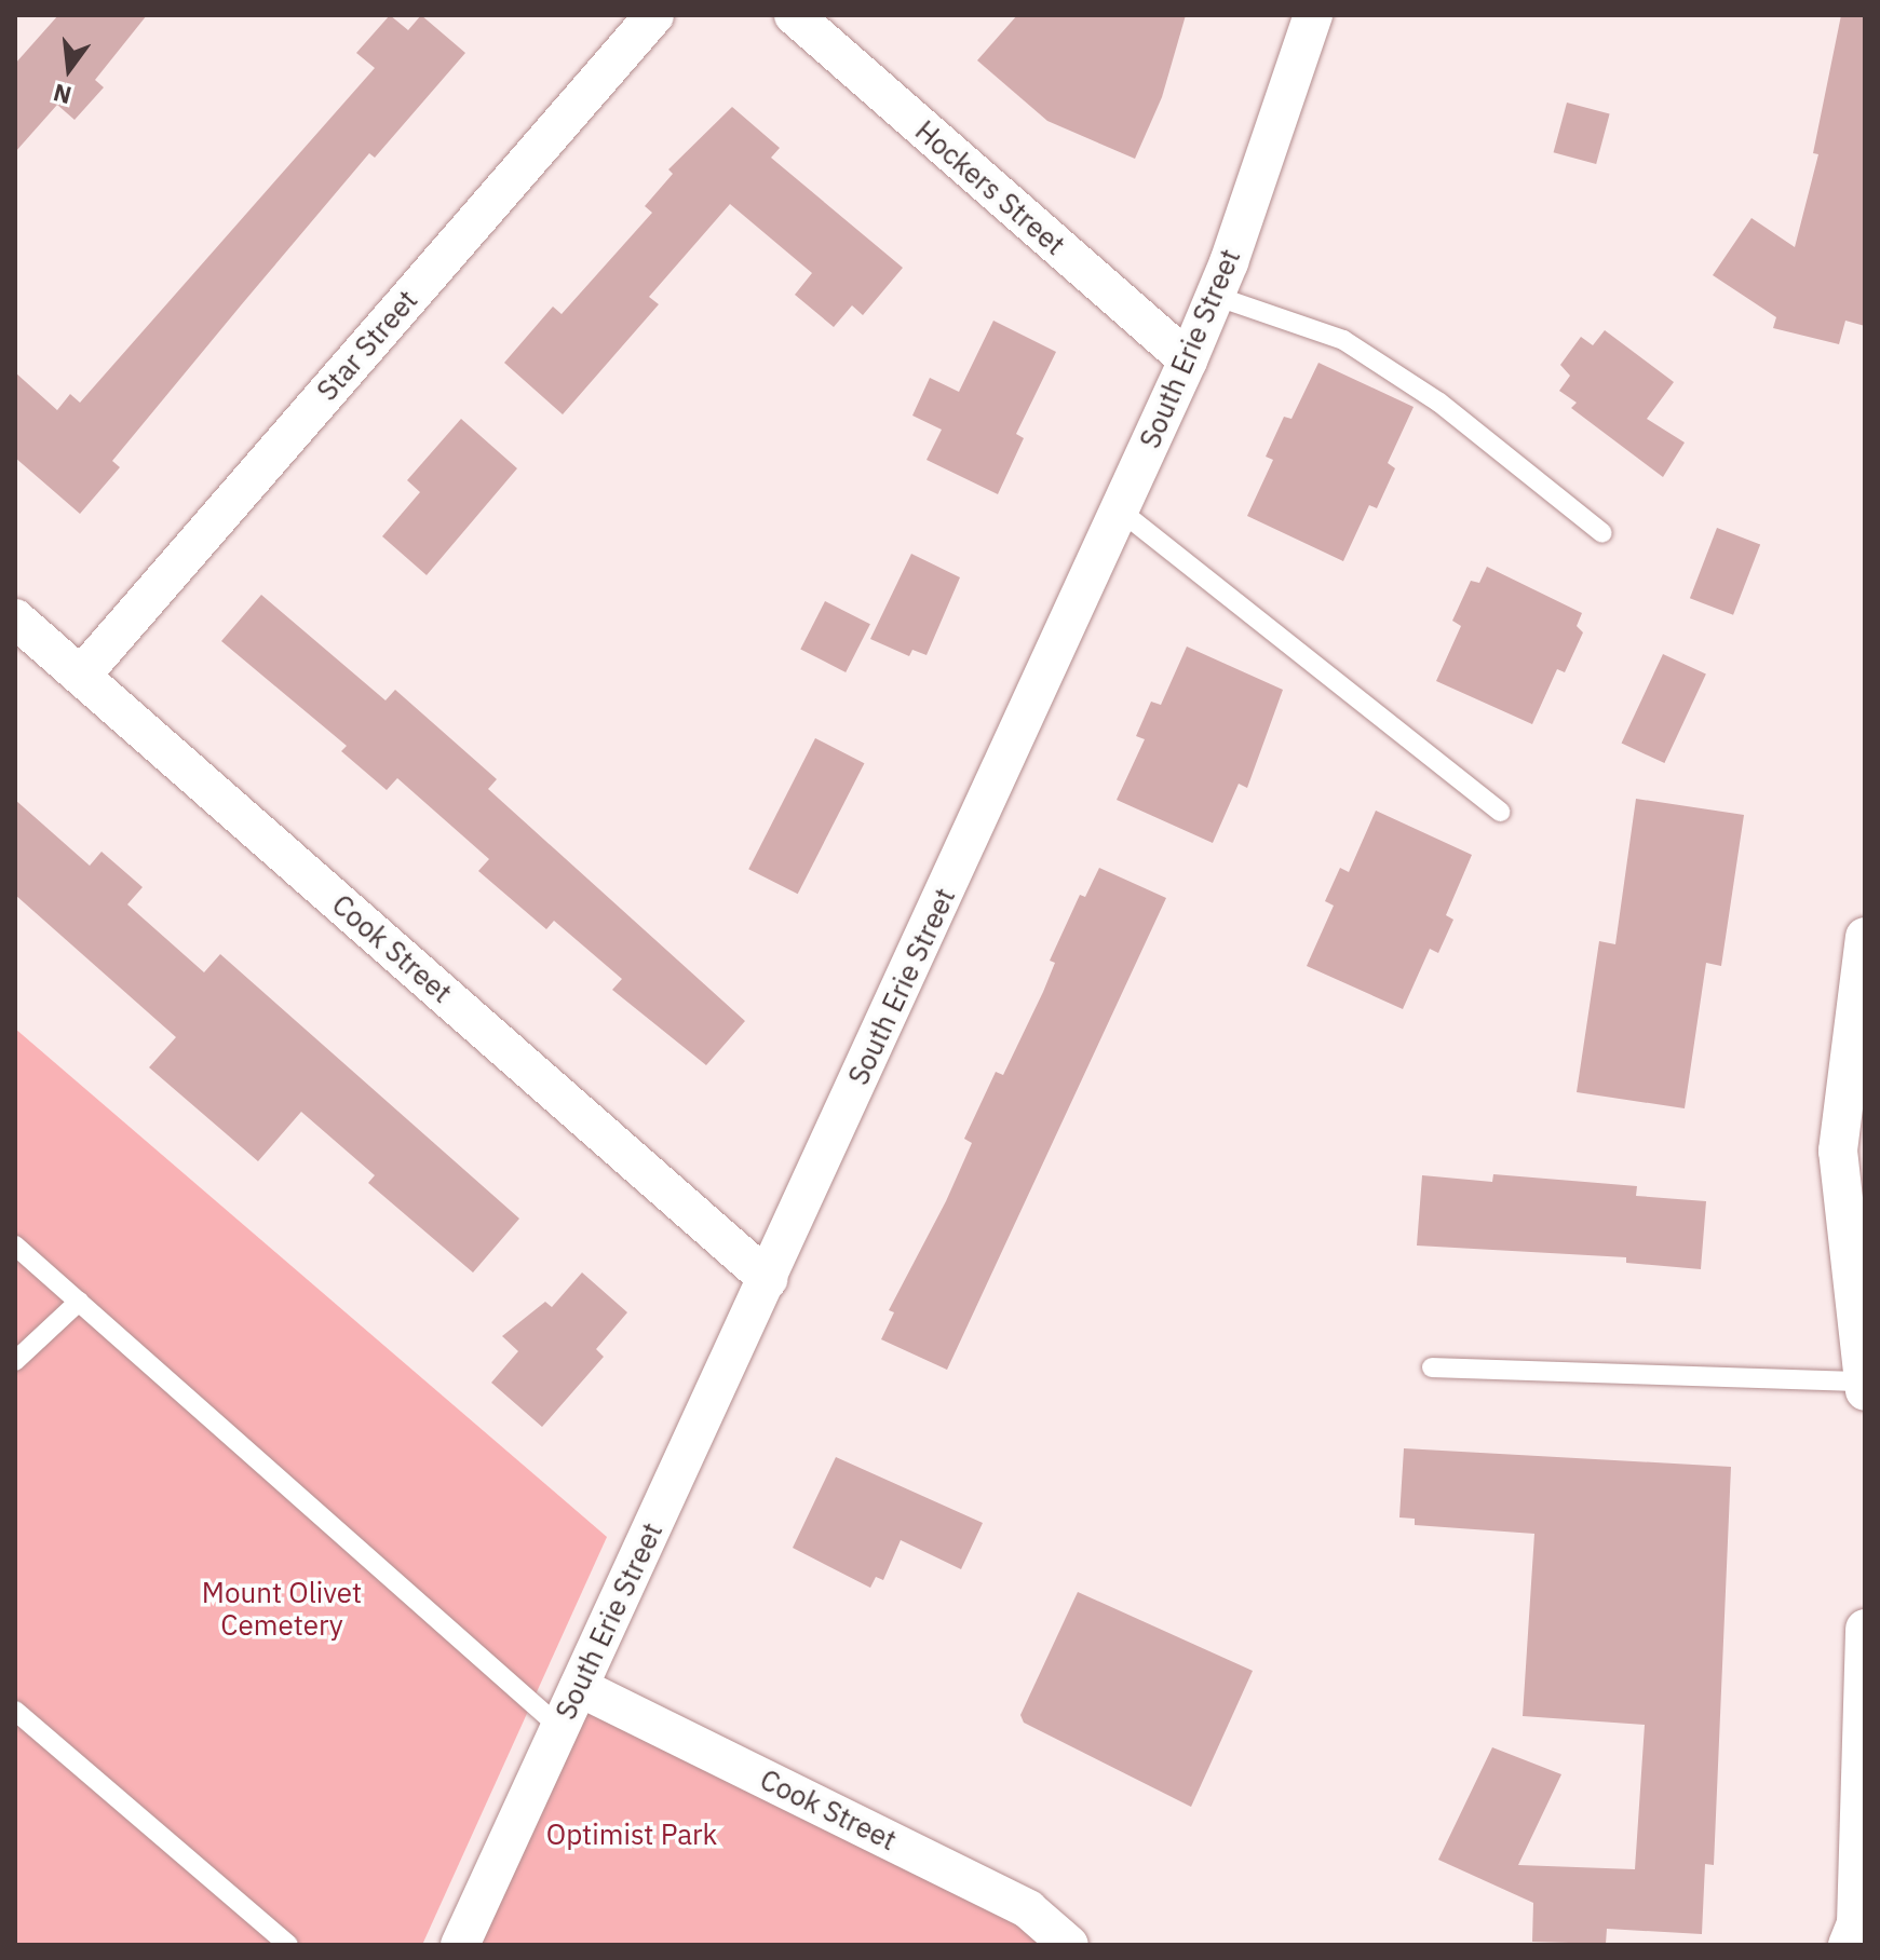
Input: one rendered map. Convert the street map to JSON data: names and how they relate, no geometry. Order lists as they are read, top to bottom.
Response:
{
  "streets": {
    "street": [
      "Hockers Street",
      "Star Street",
      "South Erie Street",
      "Cook Street"
    ]
  },
  "crossings": [
    ["Hockers Street", "South Erie Street"],
    ["Star Street", "Cook Street"],
    ["South Erie Street", "Cook Street"]
  ],
  "parks": ["Mount Olivet Cemetery", "Optimist Park"],
  "north": "bottom"
}
